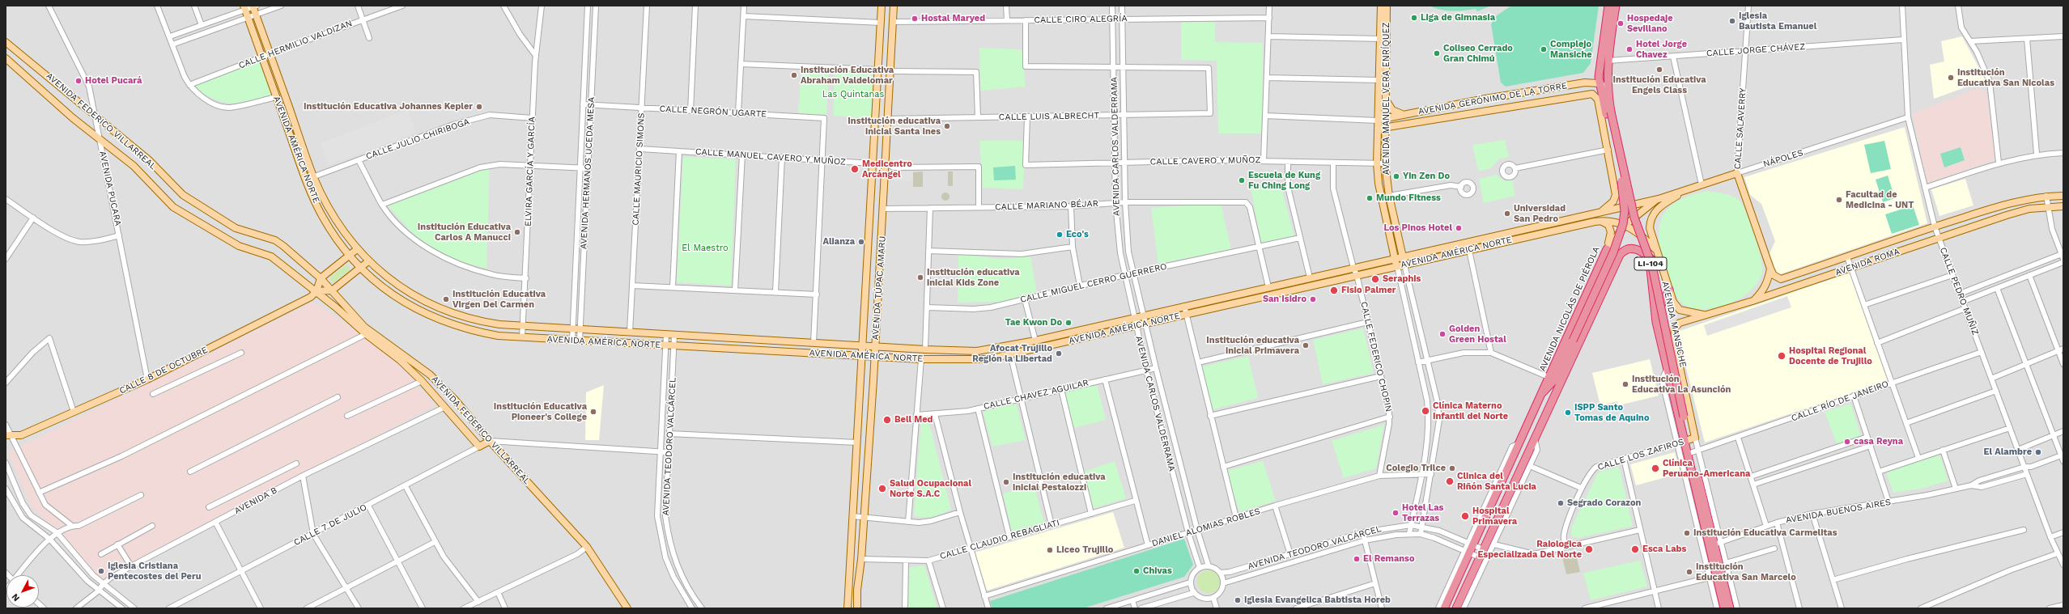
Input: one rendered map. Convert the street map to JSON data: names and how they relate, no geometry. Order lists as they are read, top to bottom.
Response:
{
  "streets": {
    "highway": ["LI-104", "AVENIDA NICOLÁS DE PIÉROLA", "AVENIDA MANSICHE"],
    "main road": [
      "AVENIDA MANUEL VERA ENRÍQUEZ",
      "AVENIDA GERÓNIMO DE LA TORRE",
      "AVENIDA FEDERICO VILLARREAL",
      "CALLE SALAVERRY",
      "AVENIDA AMÉRICA NORTE",
      "NÁPOLES",
      "AVENIDA ROMA",
      "AVENIDA TÚPAC AMARU",
      "CALLE 8 DE OCTUBRE",
      "CALLE 7 DE JULIO"
    ],
    "street": [
      "CALLE CIRO ALEGRÍA",
      "CALLE HERMILIO VALDIZAN",
      "CALLE JORGE CHÁVEZ",
      "CALLE NEGRÓN UGARTE",
      "CALLE LUIS ALBRECHT",
      "CALLE JULIO CHIRIBOGA",
      "AVENIDA CARLOS VALDERRAMA",
      "CALLE MANUEL CAVERO Y MUÑOZ",
      "CALLE CAVERO Y MUÑOZ",
      "CALLE MAURICIO SIMONS",
      "ELVIRA GARCÍA Y GARCÍA",
      "AVENIDA HERMANOS UCEDA MESA",
      "AVENIDA PUCARA",
      "CALLE MARIANO BÉJAR",
      "CALLE MIGUEL CERRO GUERRERO",
      "CALLE PEDRO MUÑIZ",
      "CALLE FEDERICO CHOPIN",
      "CALLE CHAVEZ AGUILAR",
      "CALLE RÍO DE JANEIRO",
      "AVENIDA TEODORO VALCÁRCEL",
      "CALLE LOS ZAFIROS",
      "AVENIDA B",
      "AVENIDA BUENOS AIRES",
      "DANIEL ALOMIAS ROBLES",
      "CALLE CLAUDIO REBAGLIATI"
    ]
  },
  "crossings": [
    ["CALLE CIRO ALEGRÍA", "AVENIDA CARLOS VALDERRAMA"],
    ["CALLE CIRO ALEGRÍA", "AVENIDA TÚPAC AMARU"],
    ["CALLE HERMILIO VALDIZAN", "AVENIDA AMÉRICA NORTE"],
    ["CALLE JORGE CHÁVEZ", "CALLE SALAVERRY"],
    ["CALLE JORGE CHÁVEZ", "CALLE PEDRO MUÑIZ"],
    ["CALLE JORGE CHÁVEZ", "AVENIDA MANSICHE"],
    ["AVENIDA MANUEL VERA ENRÍQUEZ", "AVENIDA GERÓNIMO DE LA TORRE"],
    ["AVENIDA MANUEL VERA ENRÍQUEZ", "AVENIDA AMÉRICA NORTE"],
    ["AVENIDA MANUEL VERA ENRÍQUEZ", "CALLE CAVERO Y MUÑOZ"],
    ["AVENIDA MANUEL VERA ENRÍQUEZ", "AVENIDA TEODORO VALCÁRCEL"],
    ["AVENIDA MANUEL VERA ENRÍQUEZ", "DANIEL ALOMIAS ROBLES"],
    ["AVENIDA GERÓNIMO DE LA TORRE", "AVENIDA MANSICHE"],
    ["CALLE NEGRÓN UGARTE", "CALLE MANUEL CAVERO Y MUÑOZ"],
    ["CALLE NEGRÓN UGARTE", "CALLE MAURICIO SIMONS"],
    ["CALLE NEGRÓN UGARTE", "AVENIDA HERMANOS UCEDA MESA"],
    ["CALLE LUIS ALBRECHT", "AVENIDA CARLOS VALDERRAMA"],
    ["CALLE LUIS ALBRECHT", "CALLE CAVERO Y MUÑOZ"],
    ["CALLE LUIS ALBRECHT", "AVENIDA TÚPAC AMARU"],
    ["AVENIDA FEDERICO VILLARREAL", "AVENIDA PUCARA"],
    ["AVENIDA FEDERICO VILLARREAL", "CALLE 8 DE OCTUBRE"],
    ["AVENIDA FEDERICO VILLARREAL", "AVENIDA B"],
    ["AVENIDA FEDERICO VILLARREAL", "CALLE 7 DE JULIO"],
    ["CALLE SALAVERRY", "NÁPOLES"],
    ["CALLE SALAVERRY", "AVENIDA ROMA"],
    ["CALLE JULIO CHIRIBOGA", "AVENIDA AMÉRICA NORTE"],
    ["CALLE JULIO CHIRIBOGA", "ELVIRA GARCÍA Y GARCÍA"],
    ["AVENIDA CARLOS VALDERRAMA", "AVENIDA AMÉRICA NORTE"],
    ["AVENIDA CARLOS VALDERRAMA", "CALLE CAVERO Y MUÑOZ"],
    ["AVENIDA CARLOS VALDERRAMA", "CALLE MARIANO BÉJAR"],
    ["AVENIDA CARLOS VALDERRAMA", "CALLE MIGUEL CERRO GUERRERO"],
    ["AVENIDA CARLOS VALDERRAMA", "CALLE CHAVEZ AGUILAR"],
    ["AVENIDA CARLOS VALDERRAMA", "AVENIDA TEODORO VALCÁRCEL"],
    ["AVENIDA CARLOS VALDERRAMA", "DANIEL ALOMIAS ROBLES"],
    ["AVENIDA AMÉRICA NORTE", "NÁPOLES"],
    ["AVENIDA AMÉRICA NORTE", "CALLE MAURICIO SIMONS"],
    ["AVENIDA AMÉRICA NORTE", "ELVIRA GARCÍA Y GARCÍA"],
    ["AVENIDA AMÉRICA NORTE", "AVENIDA HERMANOS UCEDA MESA"],
    ["AVENIDA AMÉRICA NORTE", "AVENIDA TÚPAC AMARU"],
    ["AVENIDA AMÉRICA NORTE", "AVENIDA NICOLÁS DE PIÉROLA"],
    ["AVENIDA AMÉRICA NORTE", "CALLE FEDERICO CHOPIN"],
    ["AVENIDA AMÉRICA NORTE", "AVENIDA TEODORO VALCÁRCEL"],
    ["CALLE MANUEL CAVERO Y MUÑOZ", "CALLE MAURICIO SIMONS"],
    ["CALLE MANUEL CAVERO Y MUÑOZ", "CALLE MARIANO BÉJAR"],
    ["CALLE MANUEL CAVERO Y MUÑOZ", "AVENIDA TÚPAC AMARU"],
    ["NÁPOLES", "CALLE PEDRO MUÑIZ"],
    ["NÁPOLES", "AVENIDA NICOLÁS DE PIÉROLA"],
    ["CALLE CAVERO Y MUÑOZ", "CALLE FEDERICO CHOPIN"],
    ["AVENIDA PUCARA", "CALLE 8 DE OCTUBRE"],
    ["CALLE MARIANO BÉJAR", "CALLE MIGUEL CERRO GUERRERO"],
    ["CALLE MARIANO BÉJAR", "AVENIDA TÚPAC AMARU"],
    ["AVENIDA ROMA", "CALLE PEDRO MUÑIZ"],
    ["AVENIDA ROMA", "AVENIDA MANSICHE"],
    ["AVENIDA TÚPAC AMARU", "CALLE CLAUDIO REBAGLIATI"],
    ["CALLE PEDRO MUÑIZ", "CALLE RÍO DE JANEIRO"],
    ["CALLE PEDRO MUÑIZ", "AVENIDA BUENOS AIRES"],
    ["AVENIDA NICOLÁS DE PIÉROLA", "AVENIDA MANSICHE"],
    ["AVENIDA NICOLÁS DE PIÉROLA", "AVENIDA TEODORO VALCÁRCEL"],
    ["AVENIDA MANSICHE", "CALLE RÍO DE JANEIRO"],
    ["AVENIDA MANSICHE", "CALLE LOS ZAFIROS"],
    ["AVENIDA MANSICHE", "AVENIDA BUENOS AIRES"],
    ["CALLE FEDERICO CHOPIN", "DANIEL ALOMIAS ROBLES"]
  ],
  "parks": ["Las Quintanas", "El Maestro"],
  "places": [
    "Liga de Gimnasia",
    "Hostal Maryed",
    "Iglesia Bautista Emanuel",
    "Hospedaje Sevillano",
    "Complejo Mansiche",
    "Hotel Jorge Chavez",
    "Coliseo Cerrado Gran Chimú",
    "Institución Educativa Engels Class",
    "Institución Educativa Abraham Valdelomar",
    "Institución Educativa San Nicolas",
    "Hotel Pucará",
    "Institución Educativa Johannes Kepler",
    "Institución educativa inicial Santa Ines",
    "Medicentro Arcángel",
    "Yin Zen Do",
    "Escuela de Kung Fu Ching Long",
    "Mundo Fitness",
    "Facultad de Medicina - UNT",
    "Universidad San Pedro",
    "Los Pinos Hotel",
    "Institución Educativa Carlos A Manucci",
    "Eco's",
    "Alianza",
    "Institución educativa inicial Kids Zone",
    "Seraphis",
    "Fisio Palmer",
    "Institución Educativa Virgen Del Carmen",
    "San Isidro",
    "Tae Kwon Do",
    "Golden Green Hostal",
    "Institución educativa inicial Primavera",
    "Afocat Trujillo Región la Libertad",
    "Hospital Regional Docente de Trujillo",
    "Institución Educativa La Asunción",
    "Clínica Materno Infantil del Norte",
    "Institución Educativa Pioneer's College",
    "ISPP Santo Tomas de Aquino",
    "Bell Med",
    "casa Reyna",
    "El Alambre",
    "Colegio Trilce",
    "Clínica Peruano-Americana",
    "Clinica del Riñón Santa Lucia",
    "Institución educativa inicial Pestalozzi",
    "Salud Ocupacional Norte S.A.C",
    "Segrado Corazon",
    "Hotel Las Terrazas",
    "Hospital Primavera",
    "Institución Educativa Carmelitas",
    "Raiologica Especializada Del Norte",
    "Esca Labs",
    "Liceo Trujillo",
    "El Remanso",
    "Iglesia Cristiana Pentecostes del Peru",
    "Chivas",
    "Institución Educativa San Marcelo",
    "Iglesia Evangelica Babtista Horeb"
  ],
  "north": "bottom left"
}
